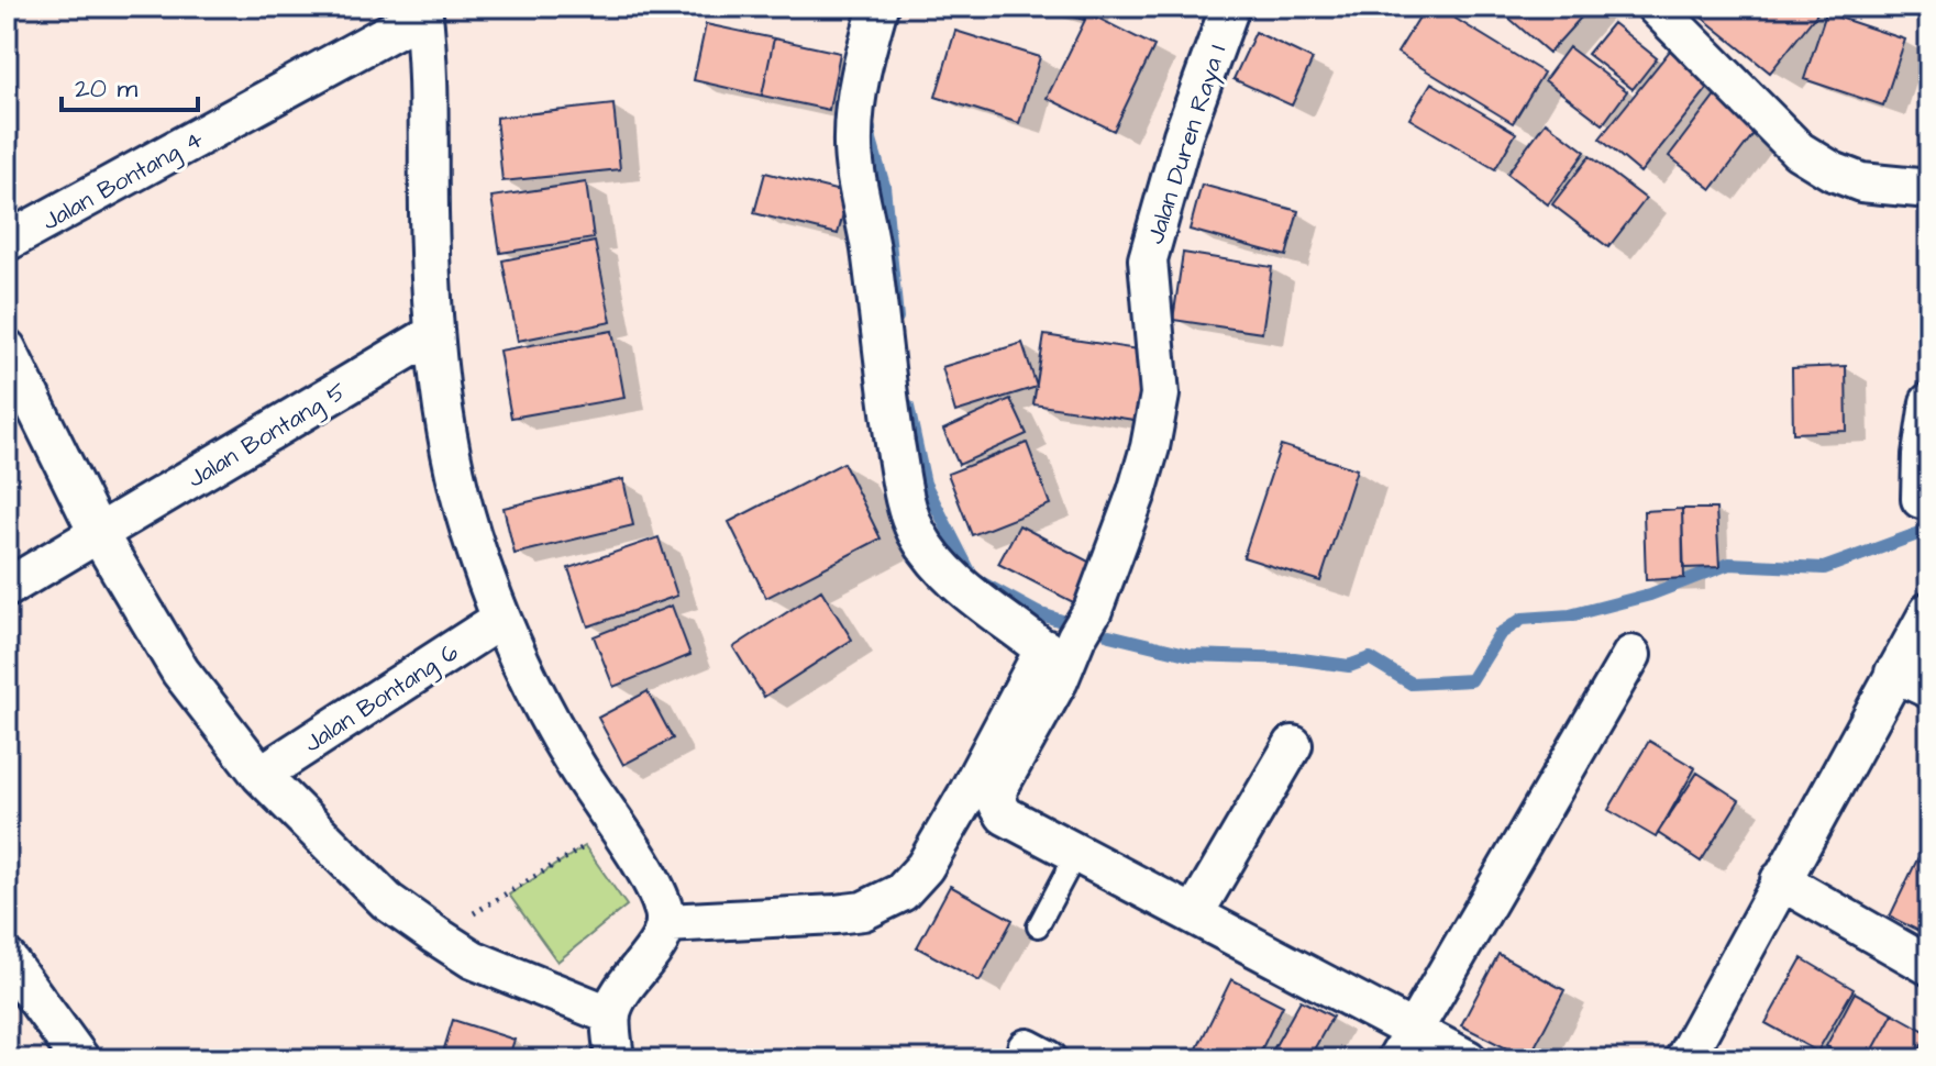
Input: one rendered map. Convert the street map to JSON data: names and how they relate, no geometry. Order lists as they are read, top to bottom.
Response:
{
  "streets": {
    "street": [
      "Jalan Duren Raya I",
      "Jalan Bontang 4",
      "Jalan Bontang 5",
      "Jalan Bontang 6"
    ]
  },
  "scale_bar": "20 m"
}
